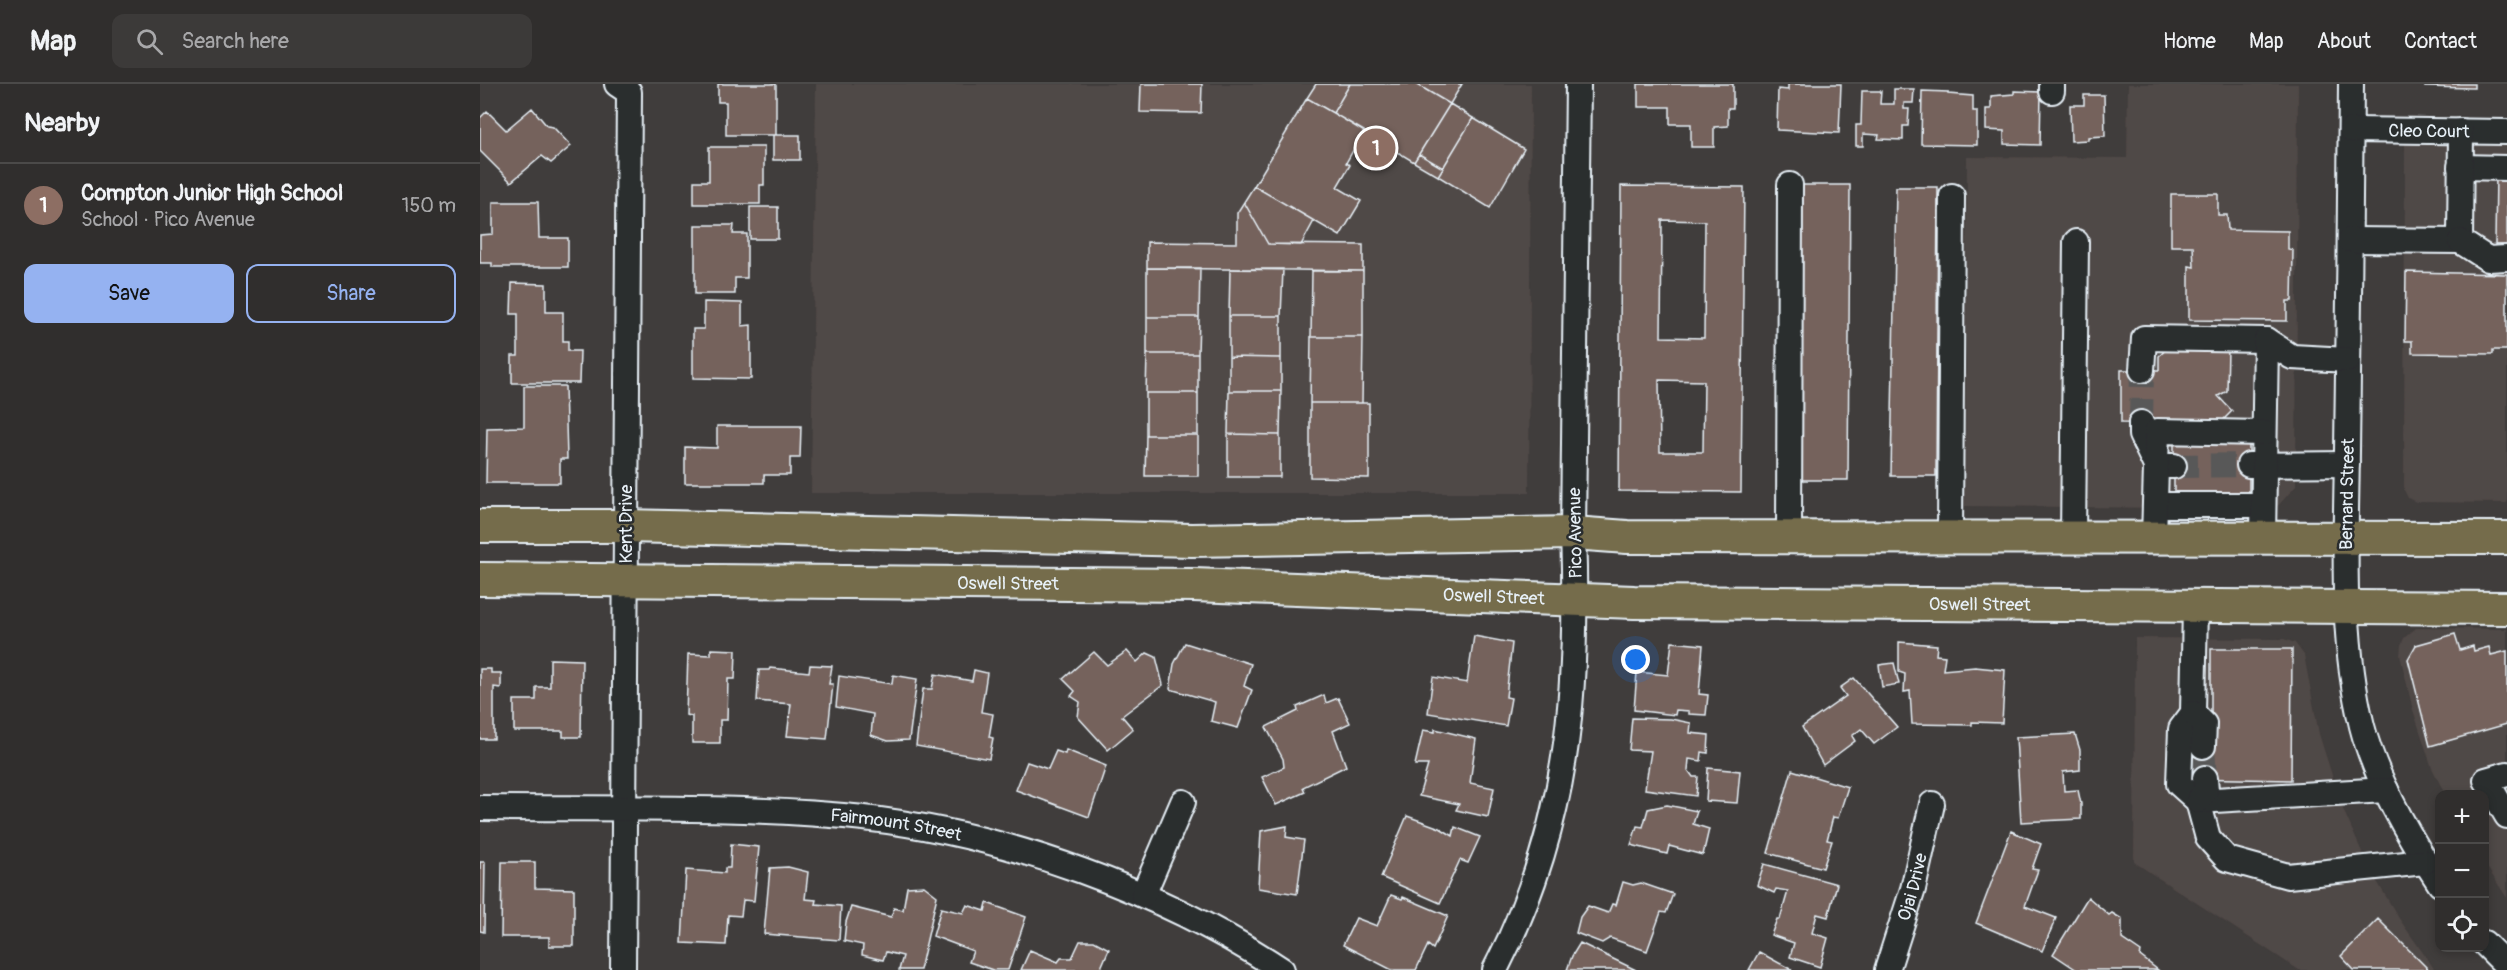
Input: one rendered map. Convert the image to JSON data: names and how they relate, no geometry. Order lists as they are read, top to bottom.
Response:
{
  "streets": {
    "main road": ["Oswell Street"],
    "street": [
      "Cleo Court",
      "Bernard Street",
      "Kent Drive",
      "Pico Avenue",
      "Fairmount Street",
      "Ojai Drive"
    ]
  },
  "crossings": [
    ["Cleo Court", "Bernard Street"],
    ["Bernard Street", "Oswell Street"],
    ["Kent Drive", "Oswell Street"],
    ["Kent Drive", "Fairmount Street"],
    ["Pico Avenue", "Oswell Street"]
  ],
  "page": {
    "header": "Map",
    "search": "Search here",
    "nav": [
      "Home",
      "Map",
      "About",
      "Contact"
    ],
    "heading": "Nearby",
    "pins": "1",
    "list": [
      {
        "mark": "1",
        "name": "Compton Junior High School",
        "note": "School · Pico Avenue",
        "value": "150 m"
      }
    ],
    "buttons": ["Save", "Share"],
    "map_buttons": ["+", "−"]
  }
}
